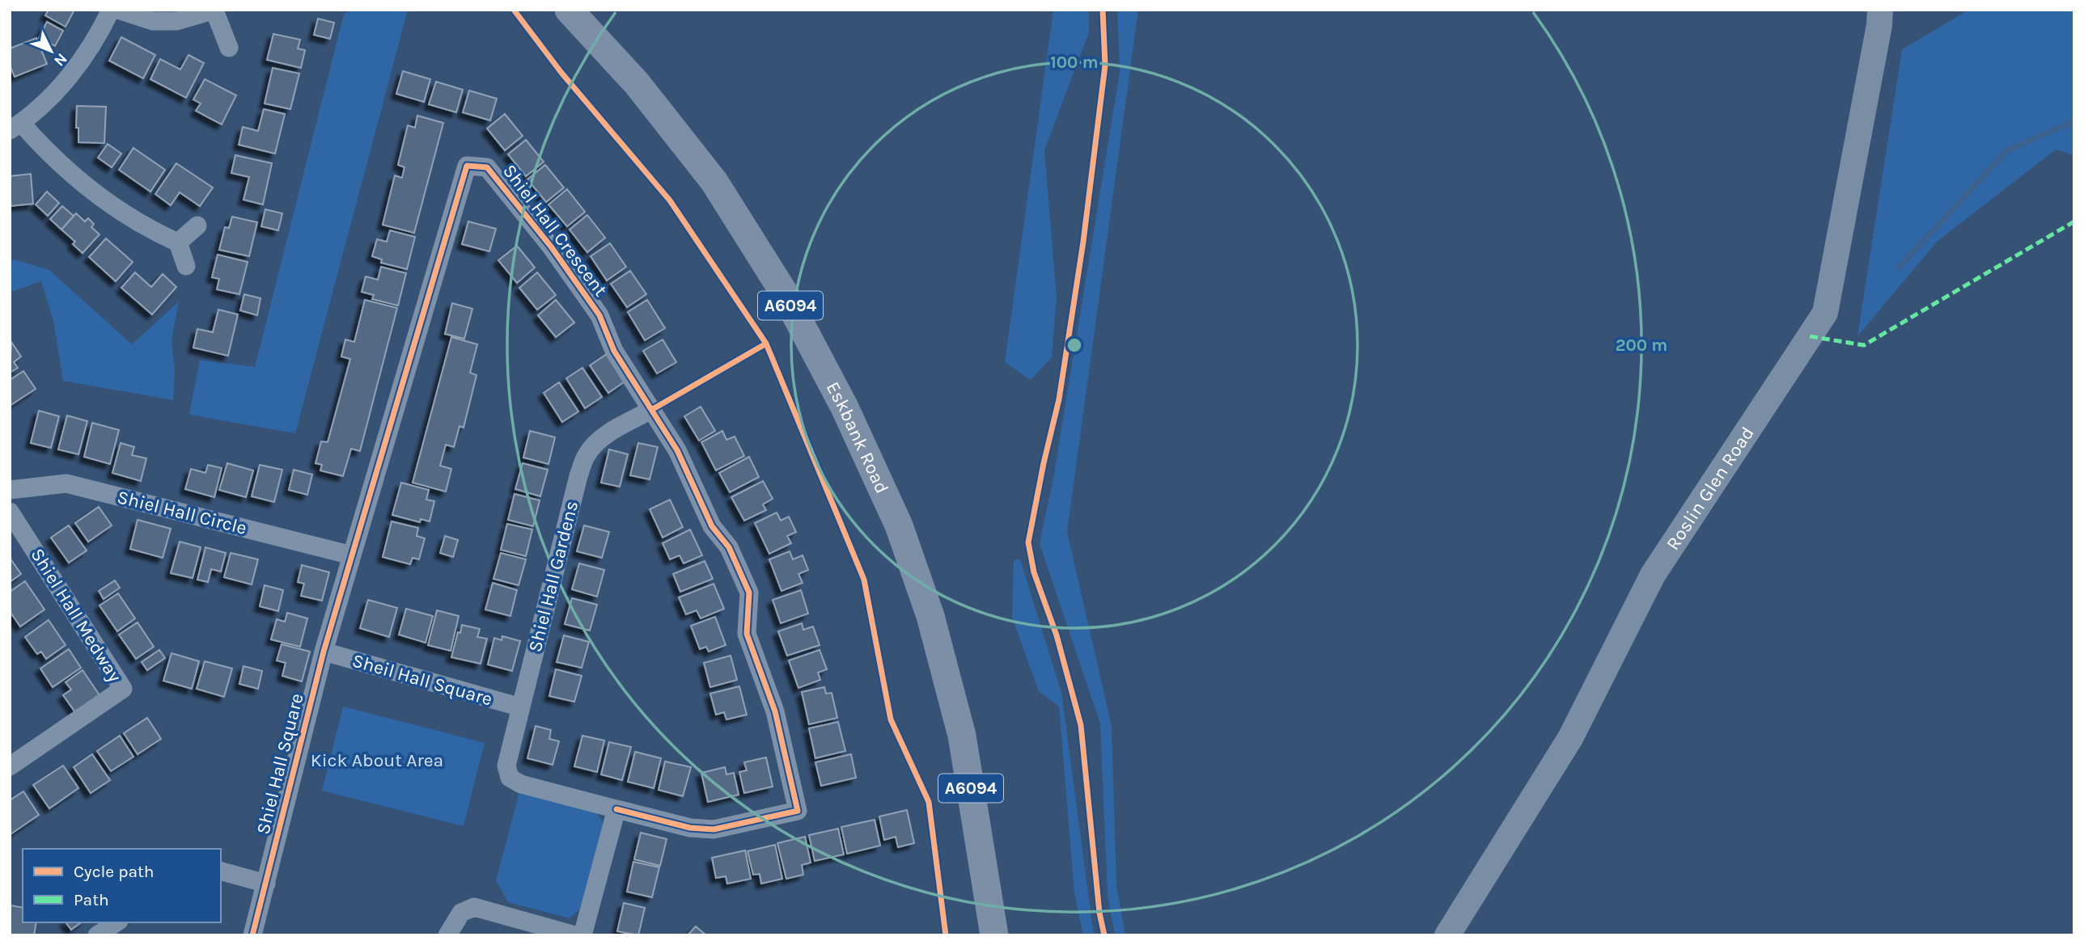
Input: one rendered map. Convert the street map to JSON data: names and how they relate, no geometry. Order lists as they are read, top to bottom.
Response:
{
  "streets": {
    "main road": ["A6094", "Eskbank Road", "Roslin Glen Road"],
    "street": [
      "Shiel Hall Crescent",
      "Shiel Hall Circle",
      "Shiel Hall Gardens",
      "Shiel Hall Medway",
      "Sheil Hall Square",
      "Shiel Hall Square"
    ]
  },
  "crossings": [
    ["Shiel Hall Crescent", "Shiel Hall Circle"],
    ["Shiel Hall Crescent", "Shiel Hall Gardens"],
    ["Shiel Hall Crescent", "Sheil Hall Square"],
    ["Shiel Hall Crescent", "Shiel Hall Square"],
    ["Shiel Hall Gardens", "Sheil Hall Square"],
    ["Sheil Hall Square", "Shiel Hall Square"]
  ],
  "parks": ["Kick About Area"],
  "legend": ["Cycle path", "Path"],
  "north": "bottom right",
  "rings": ["100 m", "200 m"]
}
